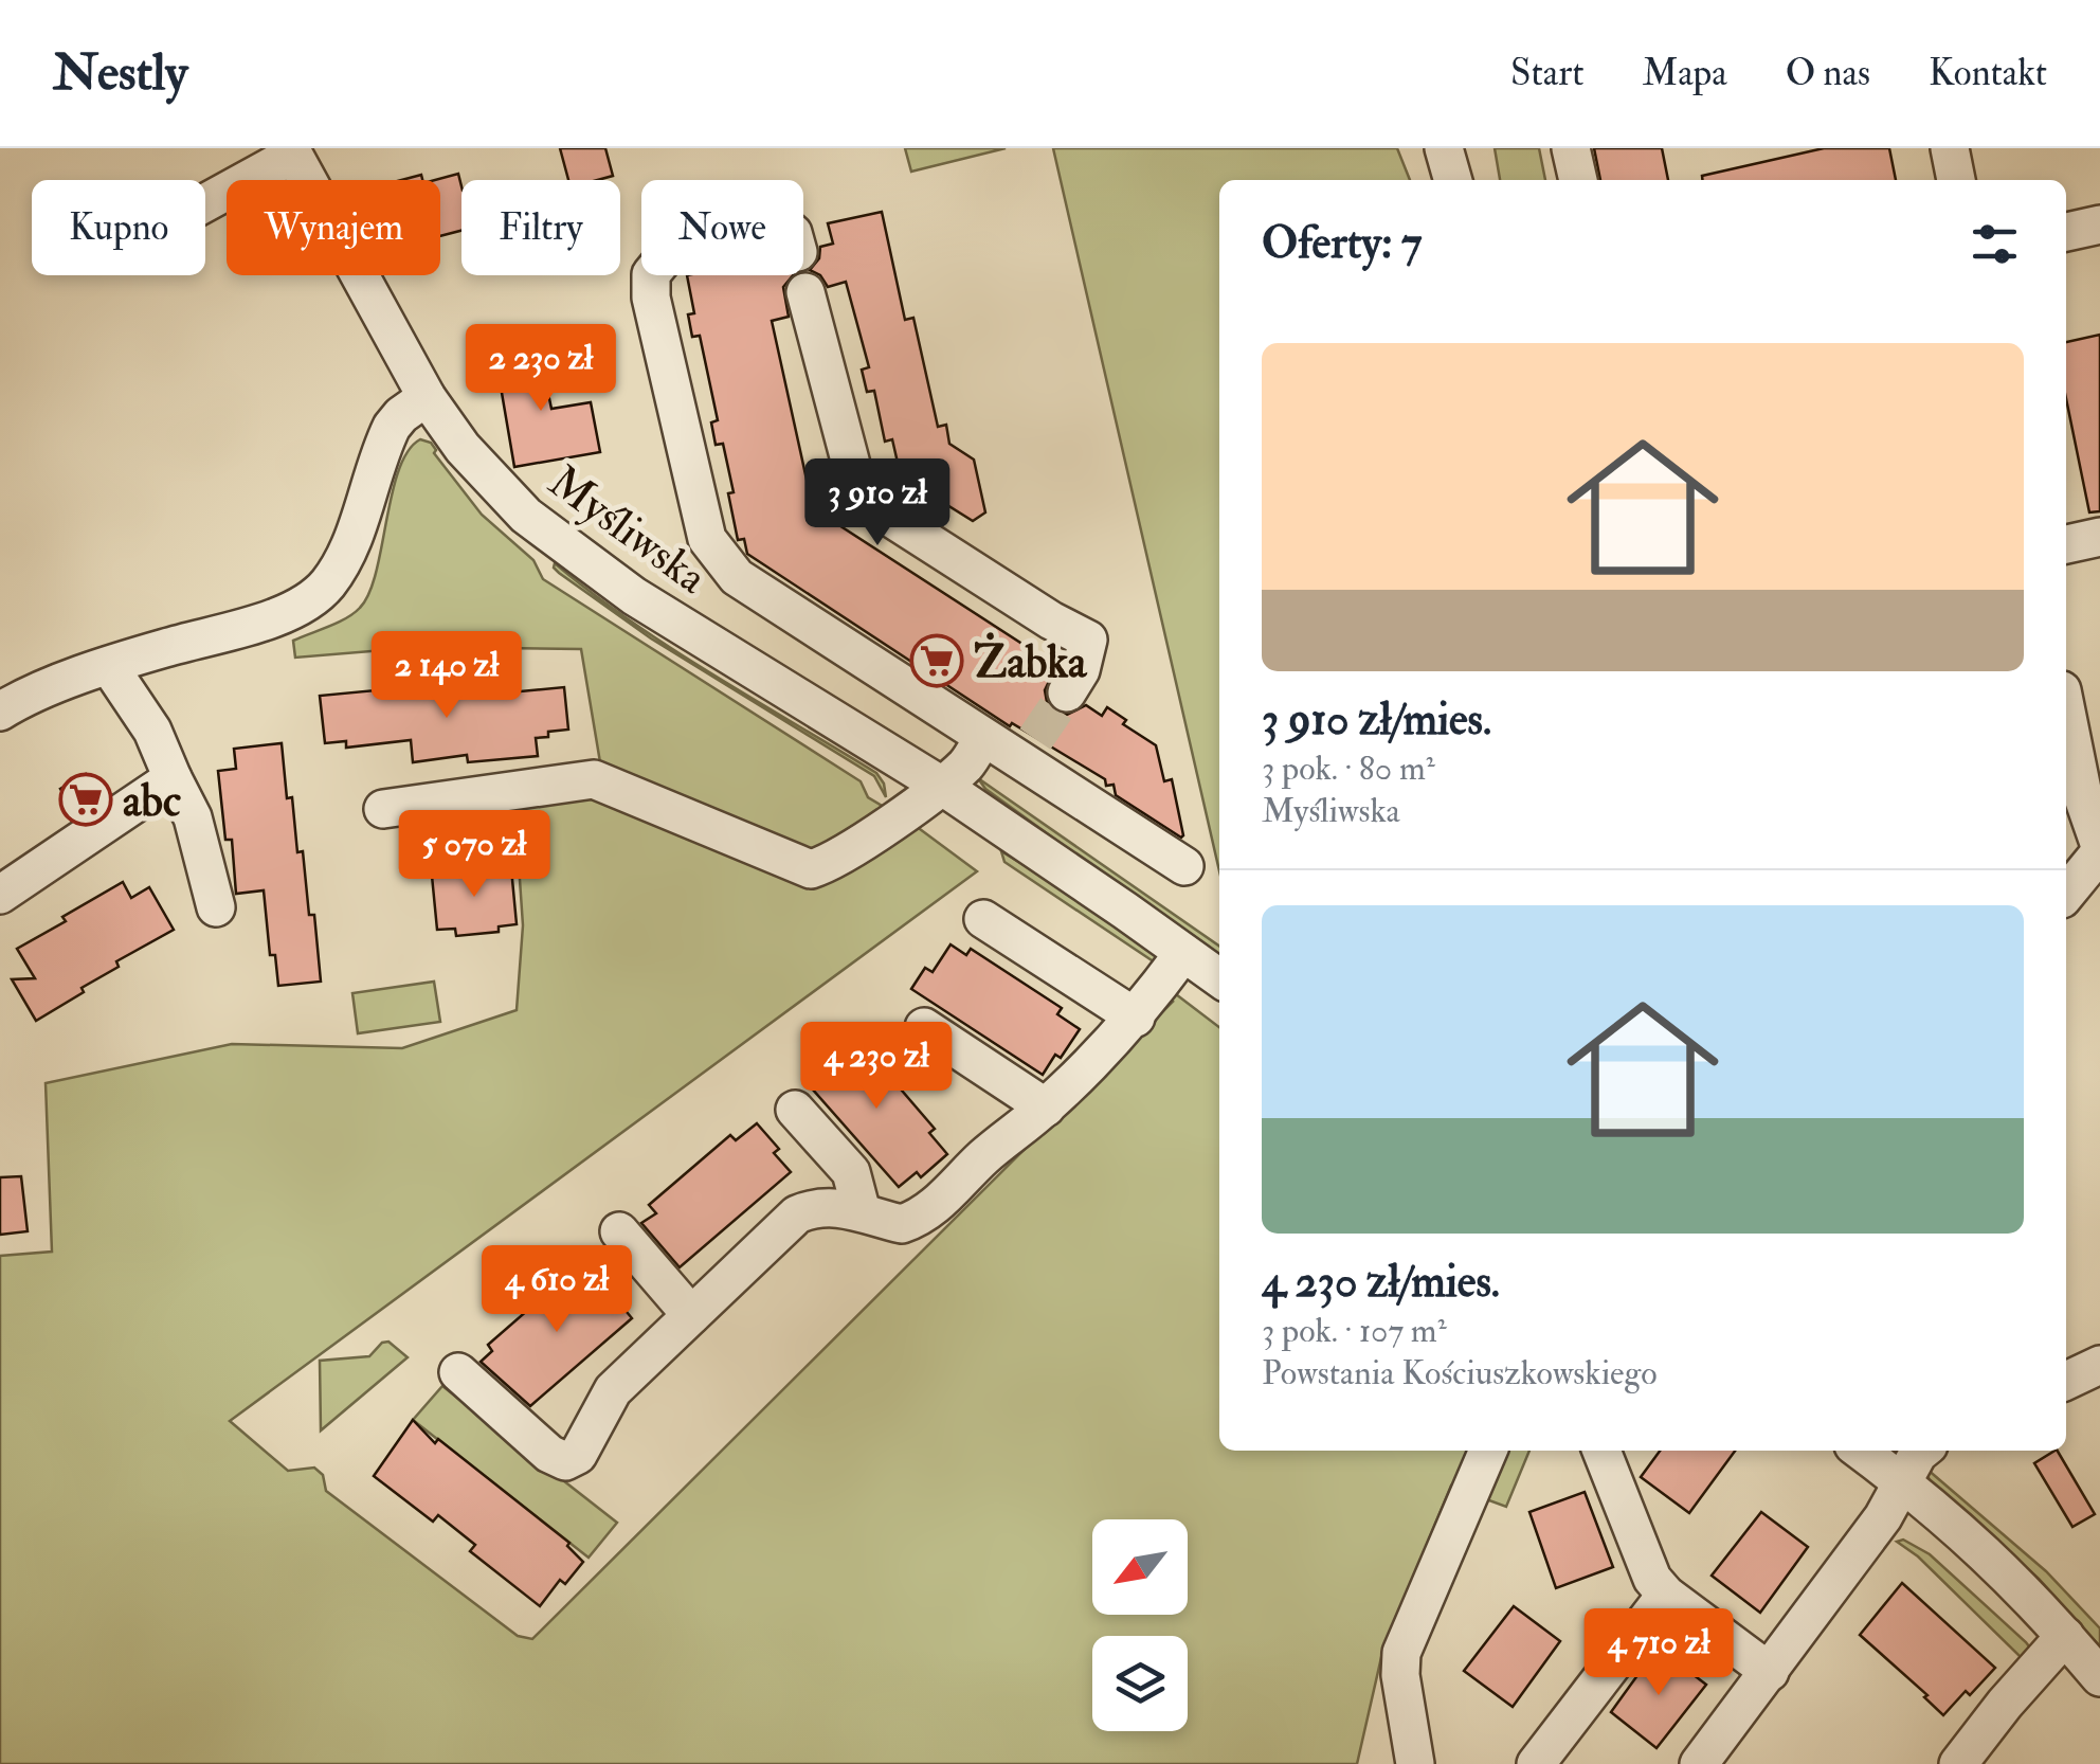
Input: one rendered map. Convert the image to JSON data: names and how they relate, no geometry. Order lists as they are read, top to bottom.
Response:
{
  "streets": {
    "street": ["Myśliwska"]
  },
  "places": {
    "supermarket": ["Żabka", "abc"]
  },
  "north": "bottom left",
  "page": {
    "header": "Nestly",
    "nav": [
      "Start",
      "Mapa",
      "O nas",
      "Kontakt"
    ],
    "chip": [
      "Kupno",
      "Wynajem",
      "Filtry",
      "Nowe"
    ],
    "heading": "Oferty: 7",
    "list": [
      {
        "name": "3 910 zł/mies.",
        "note": "3 pok. · 80 m² · Myśliwska"
      },
      {
        "name": "4 230 zł/mies.",
        "note": "3 pok. · 107 m² · Powstania Kościuszkowskiego"
      }
    ],
    "price": [
      "2 230 zł",
      "3 910 zł",
      "2 140 zł",
      "5 070 zł",
      "4 230 zł",
      "4 610 zł",
      "4 710 zł"
    ]
  }
}
